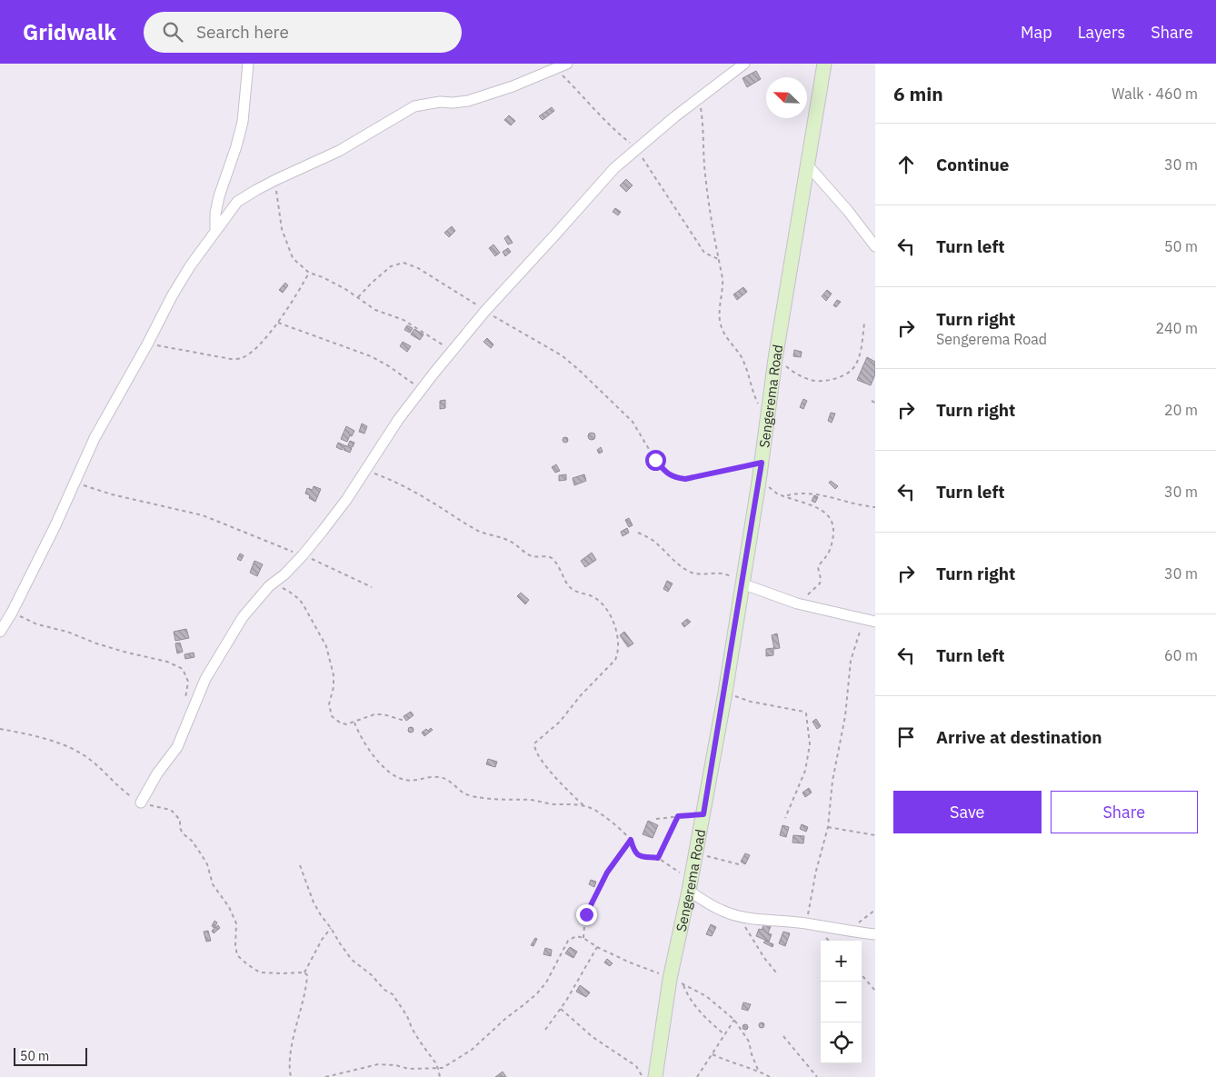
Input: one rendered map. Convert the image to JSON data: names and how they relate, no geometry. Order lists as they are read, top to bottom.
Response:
{
  "streets": {
    "main road": ["Sengerema Road"]
  },
  "scale_bar": "50 m",
  "north": "top left",
  "page": {
    "header": "Gridwalk",
    "search": "Search here",
    "nav": ["Map", "Layers", "Share"],
    "heading": ["6 min", "Walk · 460 m"],
    "list": [
      ["Continue", "30 m"],
      ["Turn left", "50 m"],
      ["Turn right", "Sengerema Road", "240 m"],
      ["Turn right", "20 m"],
      ["Turn left", "30 m"],
      ["Turn right", "30 m"],
      ["Turn left", "60 m"],
      "Arrive at destination"
    ],
    "buttons": ["Save", "Share"],
    "map_buttons": ["+", "−"],
    "scale": "50 m"
  }
}
